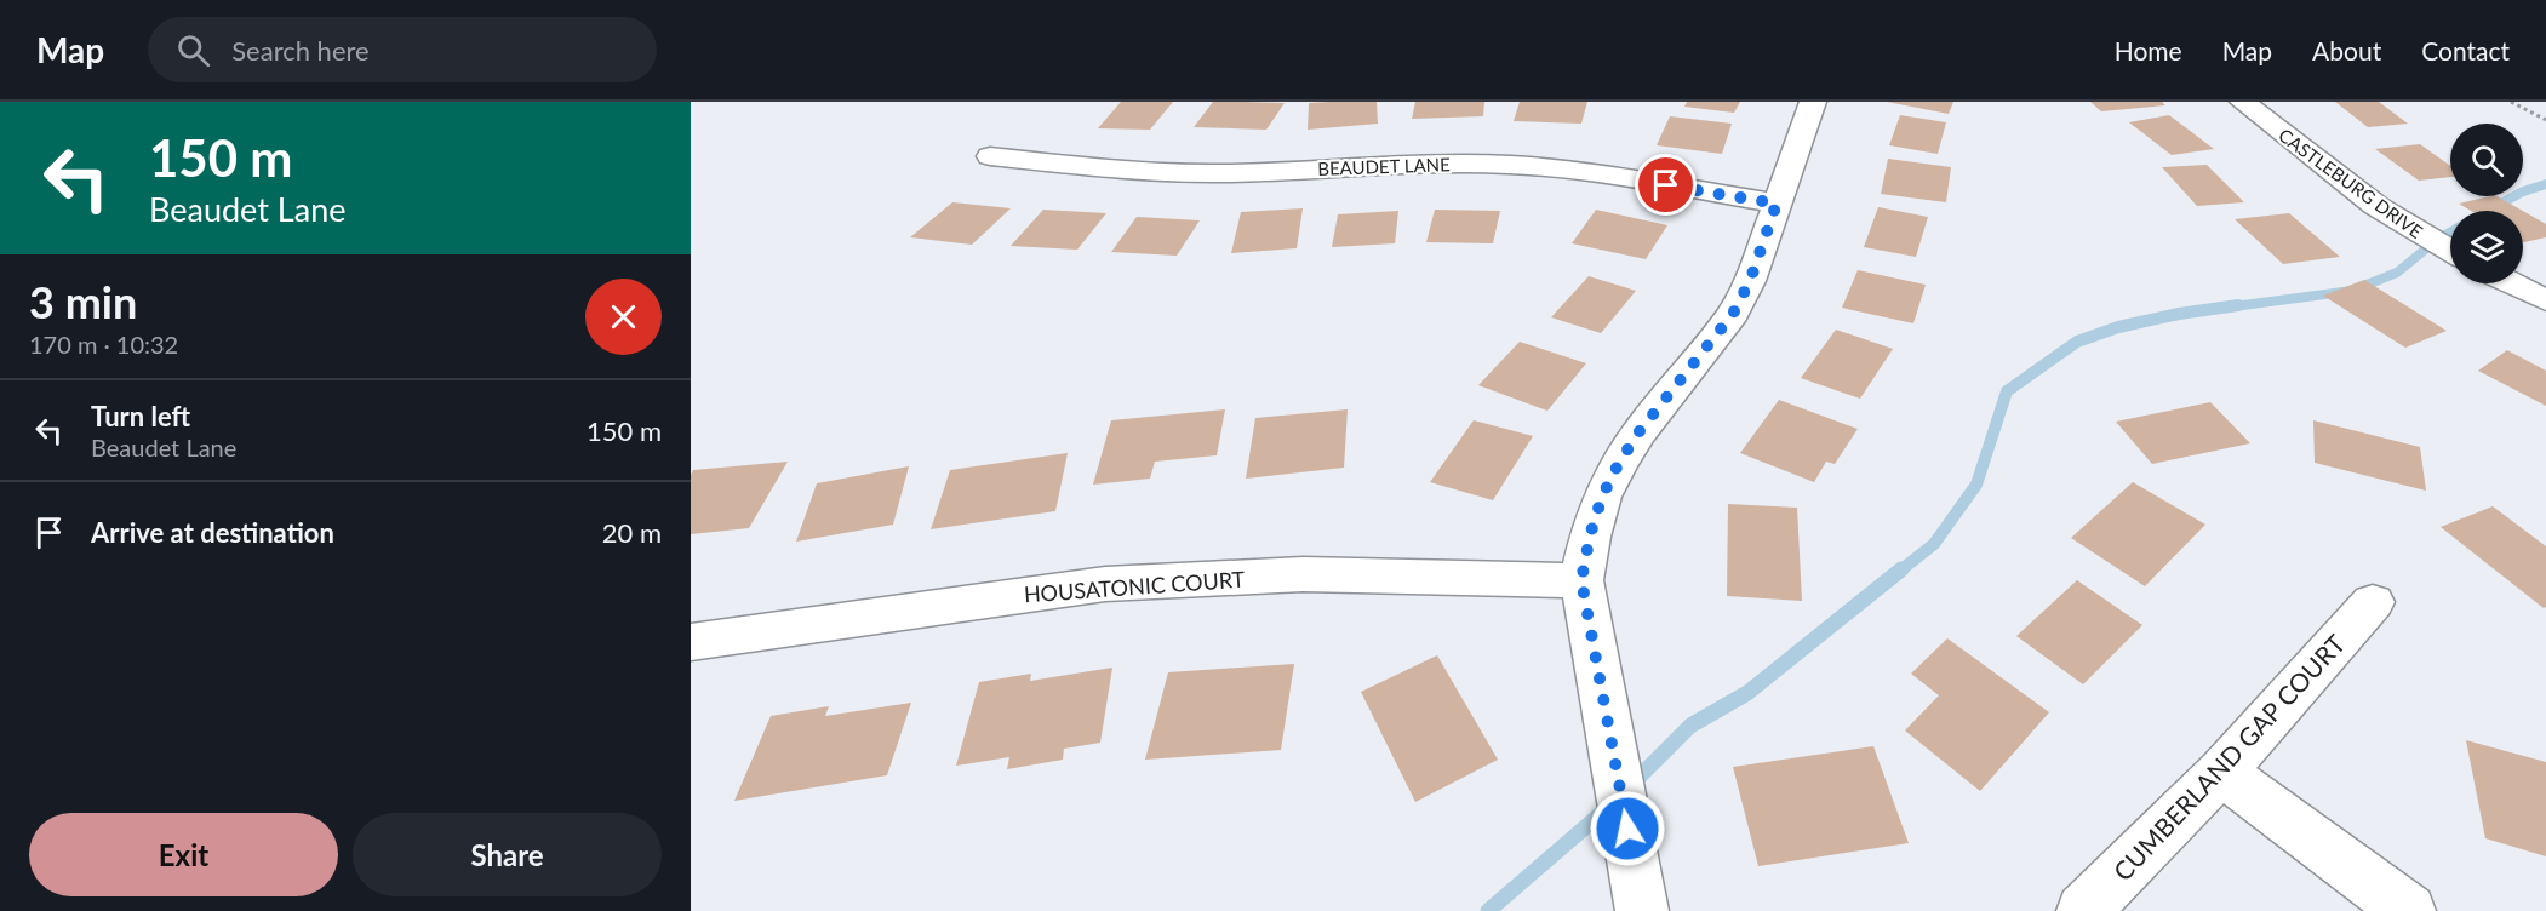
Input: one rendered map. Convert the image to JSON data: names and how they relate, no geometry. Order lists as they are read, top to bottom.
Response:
{
  "streets": {
    "street": [
      "BEAUDET LANE",
      "CASTLEBURG DRIVE",
      "HOUSATONIC COURT",
      "CUMBERLAND GAP COURT"
    ]
  },
  "page": {
    "header": "Map",
    "search": "Search here",
    "nav": [
      "Home",
      "Map",
      "About",
      "Contact"
    ],
    "turn": ["150 m", "Beaudet Lane"],
    "heading": ["3 min", "170 m · 10:32"],
    "list": [
      {
        "name": "Turn left",
        "note": "Beaudet Lane",
        "value": "150 m"
      },
      {
        "name": "Arrive at destination",
        "value": "20 m"
      }
    ],
    "buttons": ["Exit", "Share"]
  }
}
